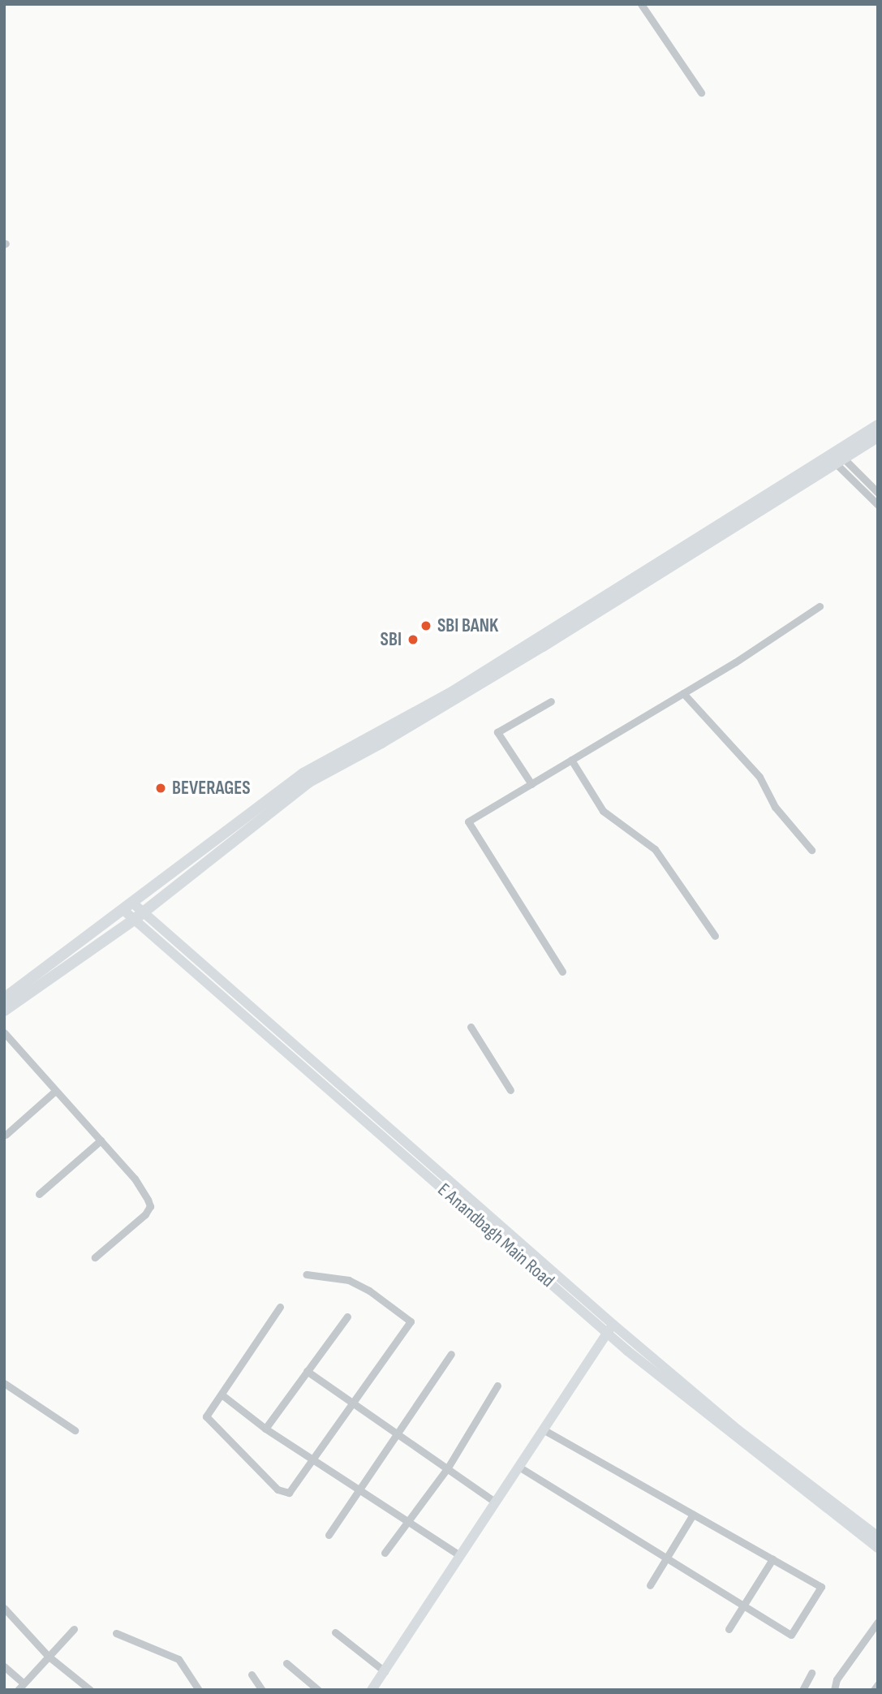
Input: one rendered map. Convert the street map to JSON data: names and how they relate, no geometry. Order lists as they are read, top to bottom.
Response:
{
  "streets": {
    "street": ["E Anandbagh Main Road"]
  },
  "places": ["SBI BANK", "SBI", "BEVERAGES"]
}
